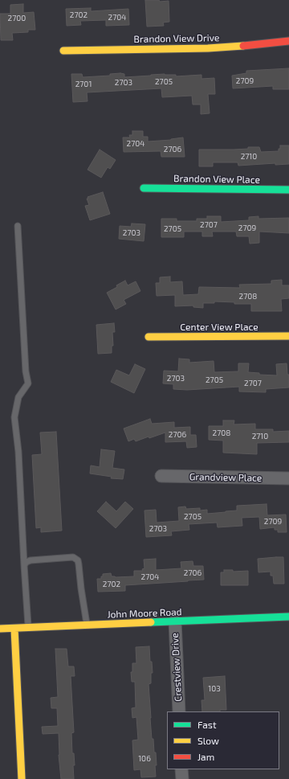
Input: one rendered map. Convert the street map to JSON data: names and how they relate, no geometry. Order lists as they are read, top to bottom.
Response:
{
  "streets": {
    "street": [
      "Brandon View Drive",
      "Brandon View Place",
      "Center View Place",
      "Grandview Place",
      "John Moore Road",
      "Crestview Drive"
    ]
  },
  "crossings": [
    ["John Moore Road", "Crestview Drive"]
  ],
  "house_numbers": [
    "2702",
    "2704",
    "2700",
    "2709",
    "2705",
    "2703",
    "2701",
    "2704",
    "2706",
    "2710",
    "2707",
    "2709",
    "2705",
    "2703",
    "2708",
    "2703",
    "2705",
    "2707",
    "2708",
    "2706",
    "2710",
    "2705",
    "2709",
    "2703",
    "2706",
    "2704",
    "2702",
    "103",
    "106"
  ],
  "legend": ["Fast", "Slow", "Jam"]
}
